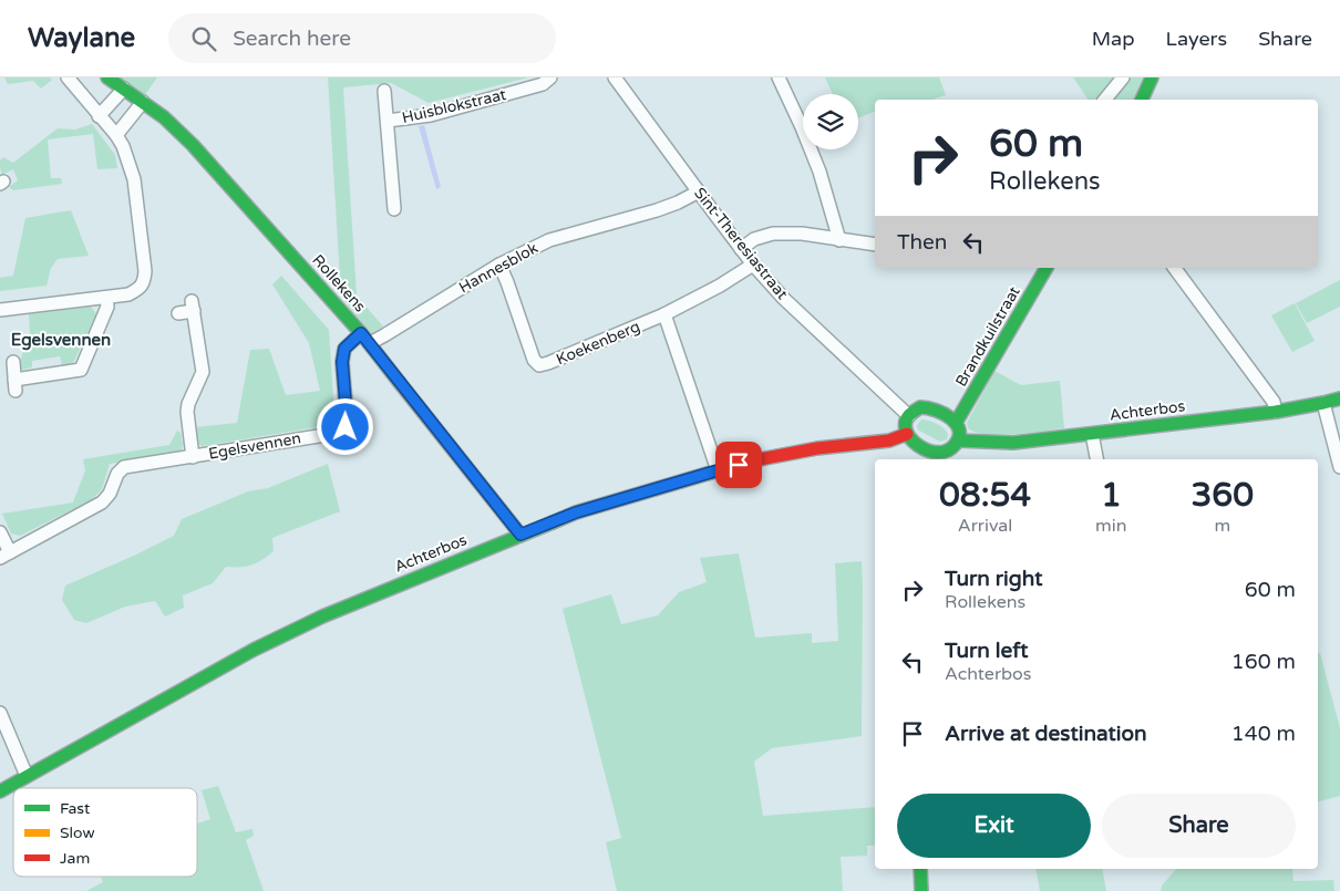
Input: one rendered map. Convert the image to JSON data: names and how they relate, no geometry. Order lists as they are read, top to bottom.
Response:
{
  "streets": {
    "street": [
      "Huisblokstraat",
      "Sint-Theresiastraat",
      "Hannesblok",
      "Rollekens",
      "Brandkuilstraat",
      "Koekenberg",
      "Achterbos",
      "Egelsvennen"
    ]
  },
  "crossings": [
    ["Sint-Theresiastraat", "Hannesblok"],
    ["Sint-Theresiastraat", "Brandkuilstraat"],
    ["Sint-Theresiastraat", "Koekenberg"],
    ["Sint-Theresiastraat", "Achterbos"],
    ["Hannesblok", "Rollekens"],
    ["Hannesblok", "Koekenberg"],
    ["Hannesblok", "Egelsvennen"],
    ["Rollekens", "Achterbos"],
    ["Rollekens", "Egelsvennen"],
    ["Brandkuilstraat", "Achterbos"]
  ],
  "districts": ["Egelsvennen"],
  "legend": ["Fast", "Slow", "Jam"],
  "page": {
    "header": "Waylane",
    "search": "Search here",
    "nav": ["Map", "Layers", "Share"],
    "turn": ["60 m", "Rollekens"],
    "then": "Then",
    "eta": [
      "08:54",
      "Arrival",
      "1",
      "min",
      "360",
      "m"
    ],
    "list": [
      {
        "name": "Turn right",
        "note": "Rollekens",
        "value": "60 m"
      },
      {
        "name": "Turn left",
        "note": "Achterbos",
        "value": "160 m"
      },
      {
        "name": "Arrive at destination",
        "value": "140 m"
      }
    ],
    "buttons": ["Exit", "Share"]
  }
}
